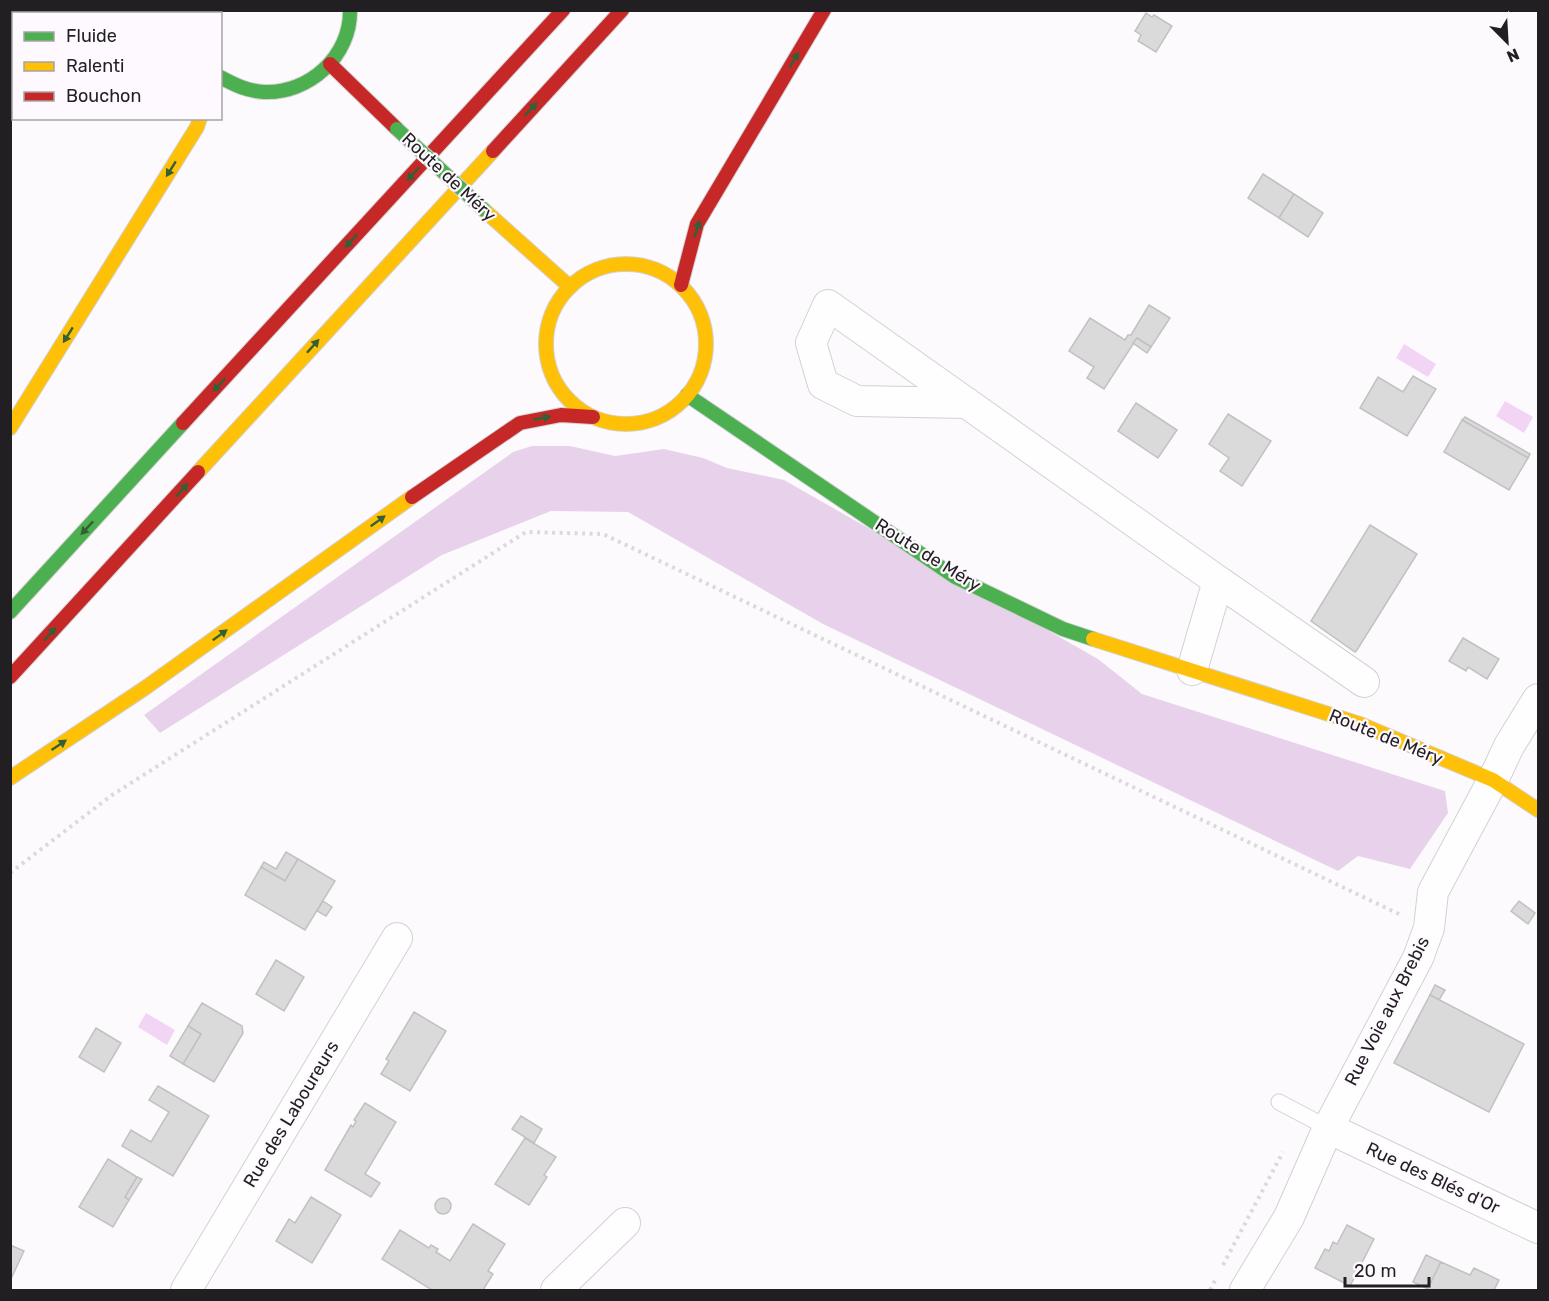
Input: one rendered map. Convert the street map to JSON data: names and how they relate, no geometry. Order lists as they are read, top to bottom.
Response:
{
  "streets": {
    "main road": ["Route de Méry"],
    "street": ["Rue Voie aux Brebis", "Rue des Laboureurs", "Rue des Blés d'Or"]
  },
  "crossings": [
    ["Route de Méry", "Rue Voie aux Brebis"],
    ["Rue Voie aux Brebis", "Rue des Blés d'Or"]
  ],
  "legend": ["Fluide", "Ralenti", "Bouchon"],
  "scale_bar": "20 m",
  "north": "bottom right"
}
